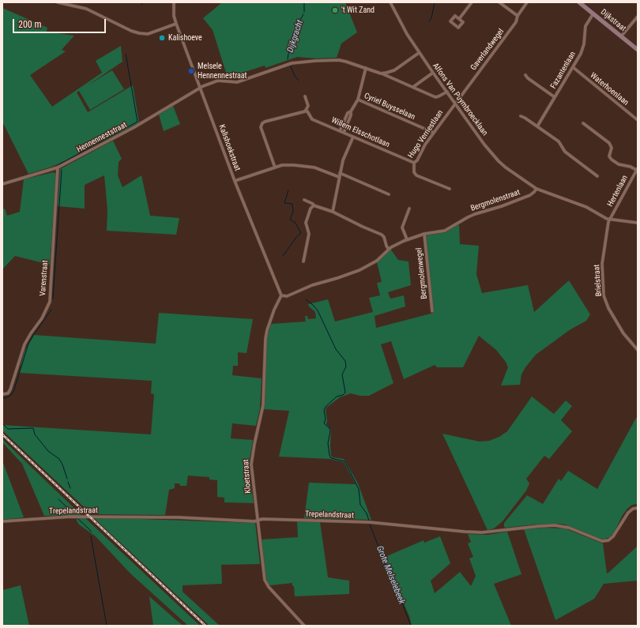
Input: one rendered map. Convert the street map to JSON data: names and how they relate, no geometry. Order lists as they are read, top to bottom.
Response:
{
  "streets": {
    "main road": ["Dijkstraat"],
    "street": [
      "Gaverlandwegel",
      "Fazantenlaan",
      "Waterhoenlaan",
      "Alfons Van Puymbroecklaan",
      "Cyriel Buysselaan",
      "Willem Elsschotlaan",
      "Hugo Verriestlaan",
      "Hennenneststraat",
      "Kalishoekstraat",
      "Hertenlaan",
      "Bergmolenstraat",
      "Bergmolenwegel",
      "Varenstraat",
      "Brielstraat",
      "Kloetstraat",
      "Trepelandstraat"
    ]
  },
  "crossings": [
    ["Dijkstraat", "Fazantenlaan"],
    ["Gaverlandwegel", "Alfons Van Puymbroecklaan"],
    ["Gaverlandwegel", "Hugo Verriestlaan"],
    ["Fazantenlaan", "Waterhoenlaan"],
    ["Alfons Van Puymbroecklaan", "Hugo Verriestlaan"],
    ["Alfons Van Puymbroecklaan", "Hennenneststraat"],
    ["Alfons Van Puymbroecklaan", "Bergmolenstraat"],
    ["Cyriel Buysselaan", "Willem Elsschotlaan"],
    ["Cyriel Buysselaan", "Hugo Verriestlaan"],
    ["Cyriel Buysselaan", "Hennenneststraat"],
    ["Willem Elsschotlaan", "Hugo Verriestlaan"],
    ["Hennenneststraat", "Kalishoekstraat"],
    ["Hennenneststraat", "Varenstraat"],
    ["Kalishoekstraat", "Bergmolenstraat"],
    ["Kalishoekstraat", "Kloetstraat"],
    ["Hertenlaan", "Brielstraat"],
    ["Bergmolenstraat", "Bergmolenwegel"],
    ["Bergmolenstraat", "Kloetstraat"],
    ["Kloetstraat", "Trepelandstraat"]
  ],
  "water": ["Dijkgracht", "Grote Melselebeek"],
  "places": ["'t Wit Zand", "Kalishoeve", "Melsele Hennennestraat"],
  "scale_bar": "200 m"
}
